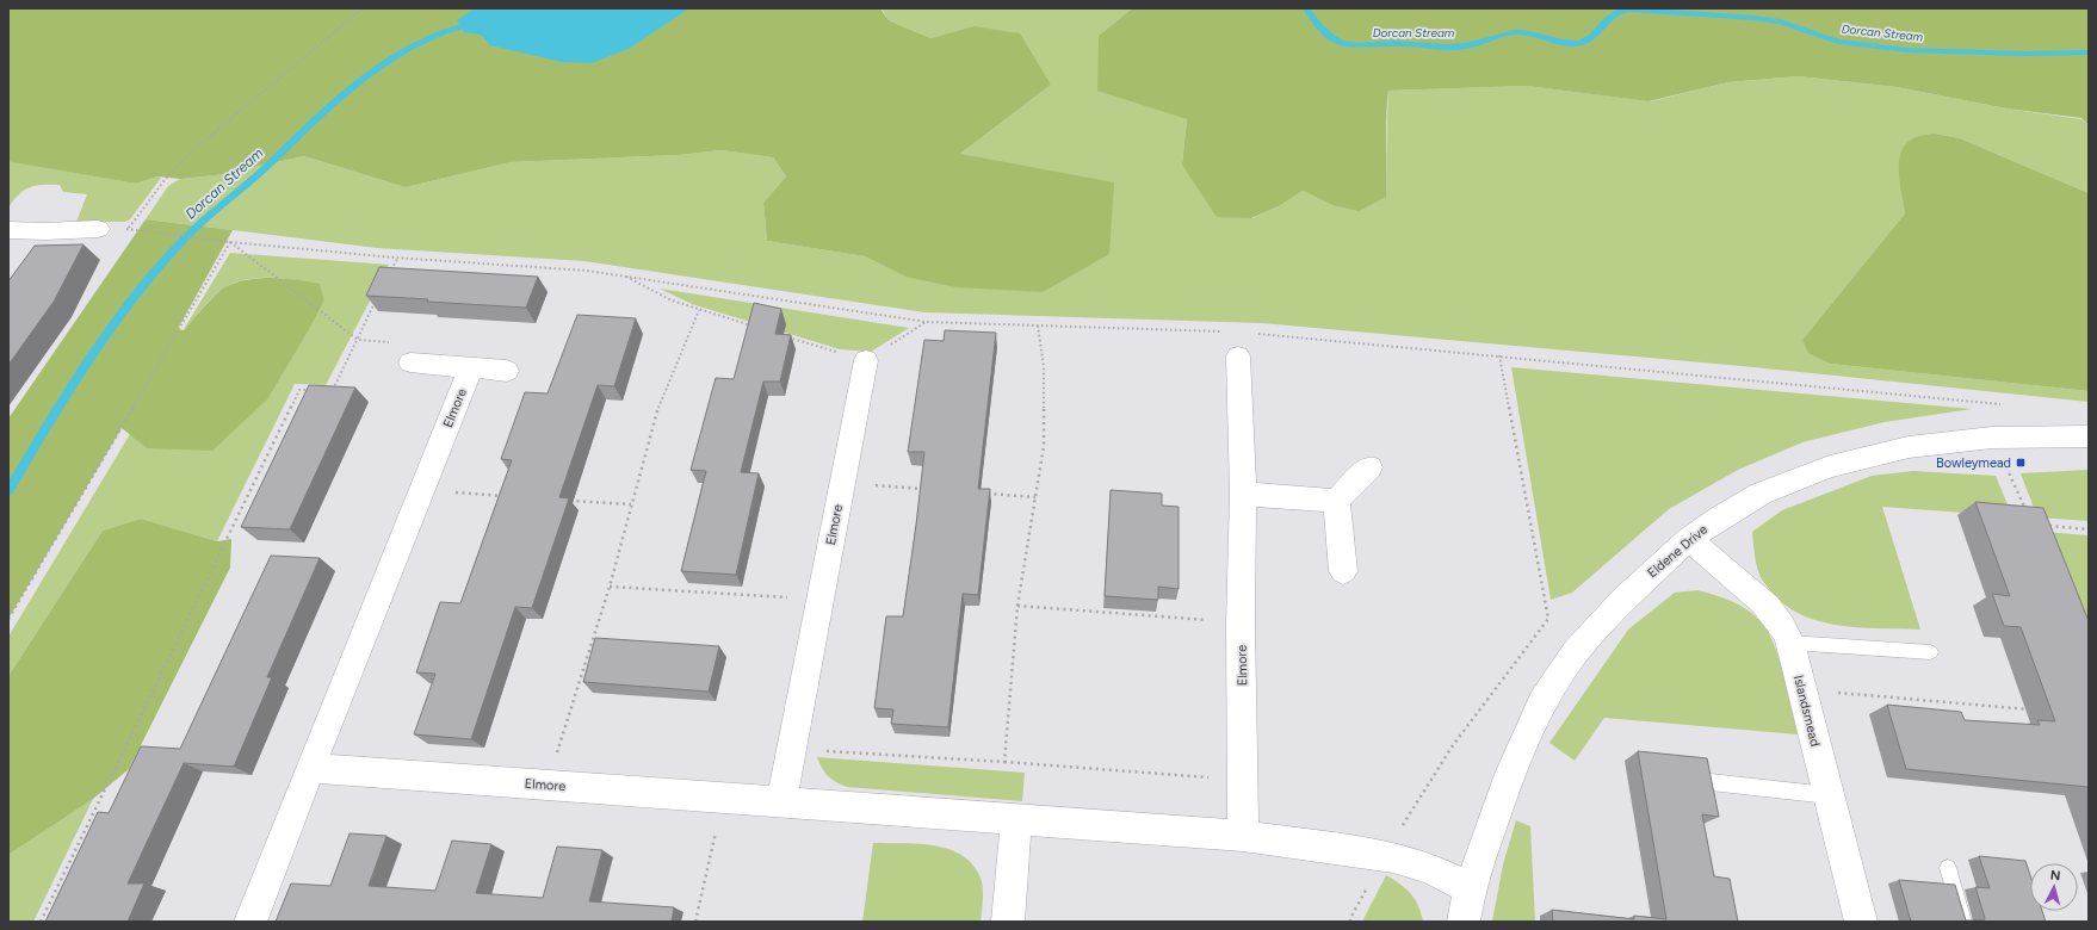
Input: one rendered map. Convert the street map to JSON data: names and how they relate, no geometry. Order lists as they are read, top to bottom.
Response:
{
  "streets": {
    "street": ["Elmore", "Eldene Drive", "Islandsmead"]
  },
  "crossings": [
    ["Elmore", "Eldene Drive"],
    ["Eldene Drive", "Islandsmead"]
  ],
  "water": ["Dorcan Stream"],
  "places": {
    "transit": ["Bowleymead"]
  },
  "north": "top"
}
